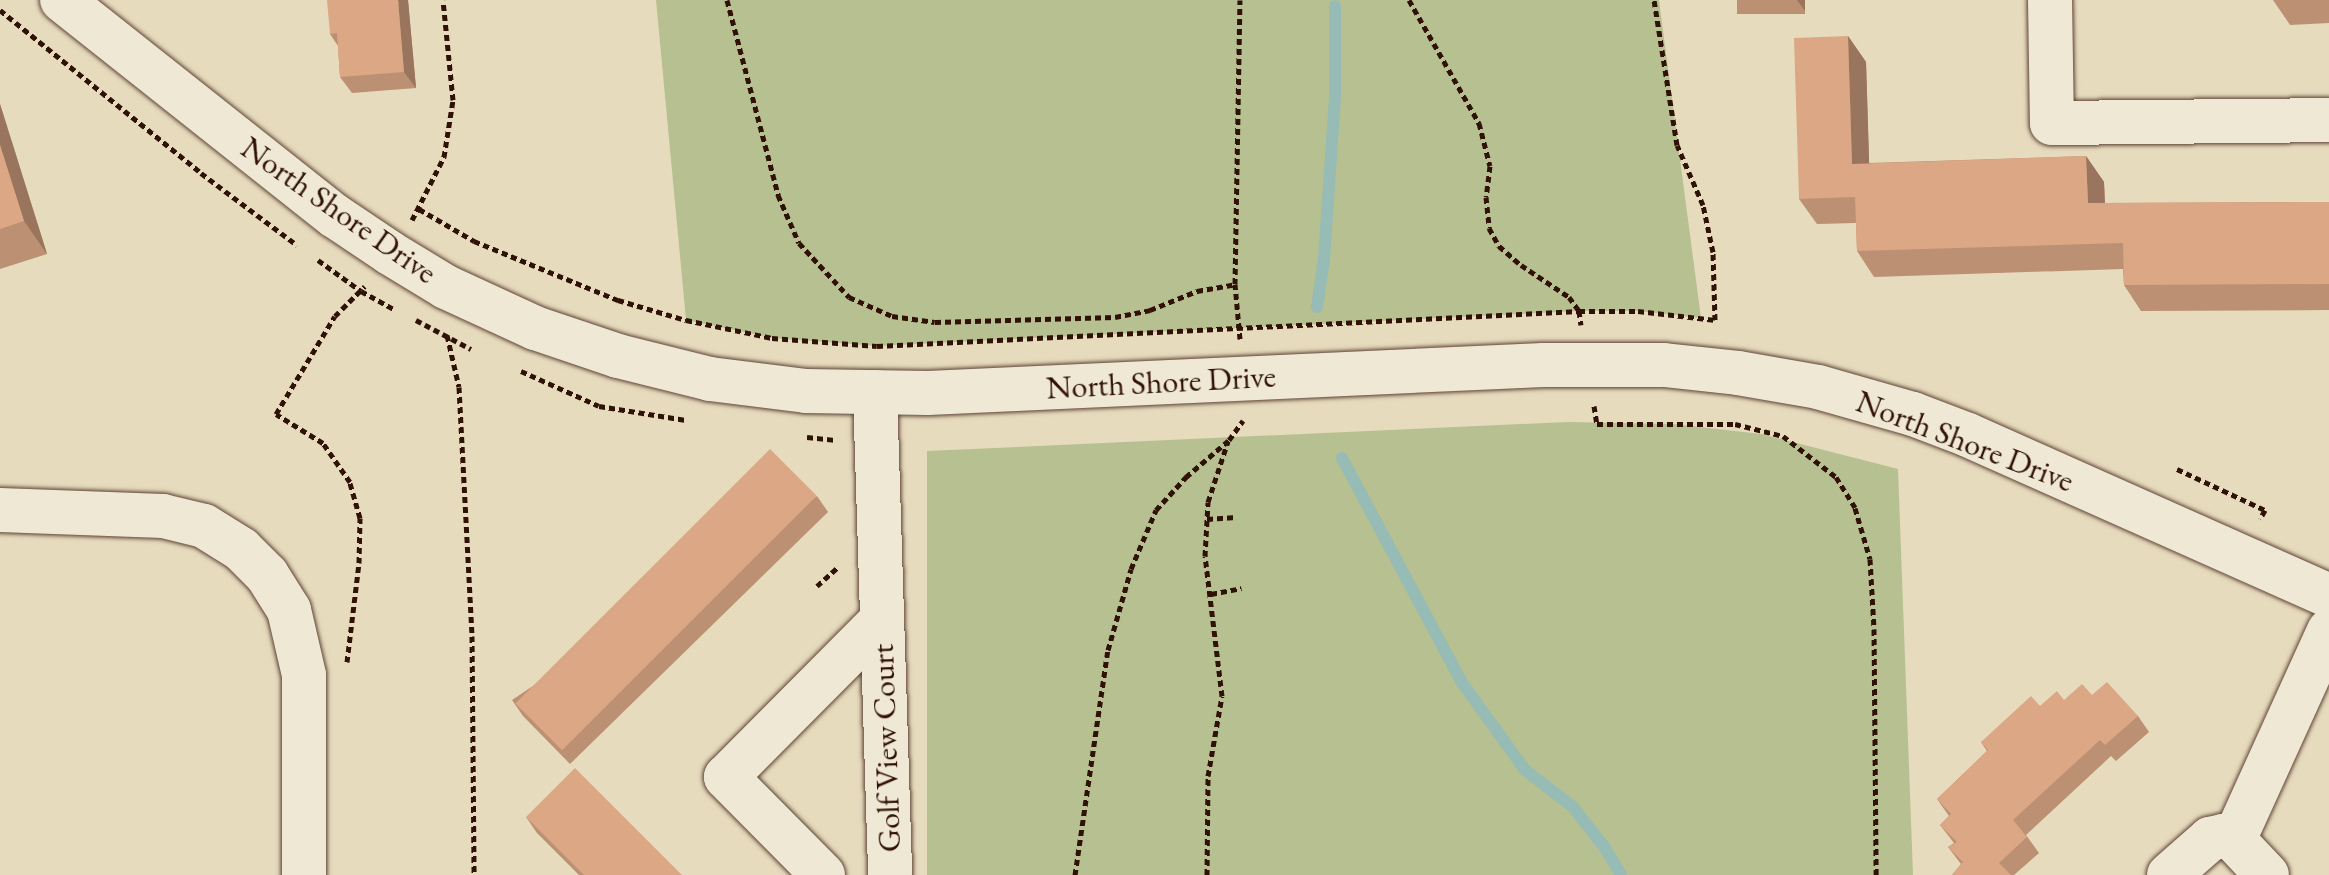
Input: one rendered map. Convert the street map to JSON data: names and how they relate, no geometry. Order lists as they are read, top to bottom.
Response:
{
  "streets": {
    "street": ["North Shore Drive", "Golf View Court"]
  },
  "crossings": [
    ["North Shore Drive", "Golf View Court"]
  ]
}
